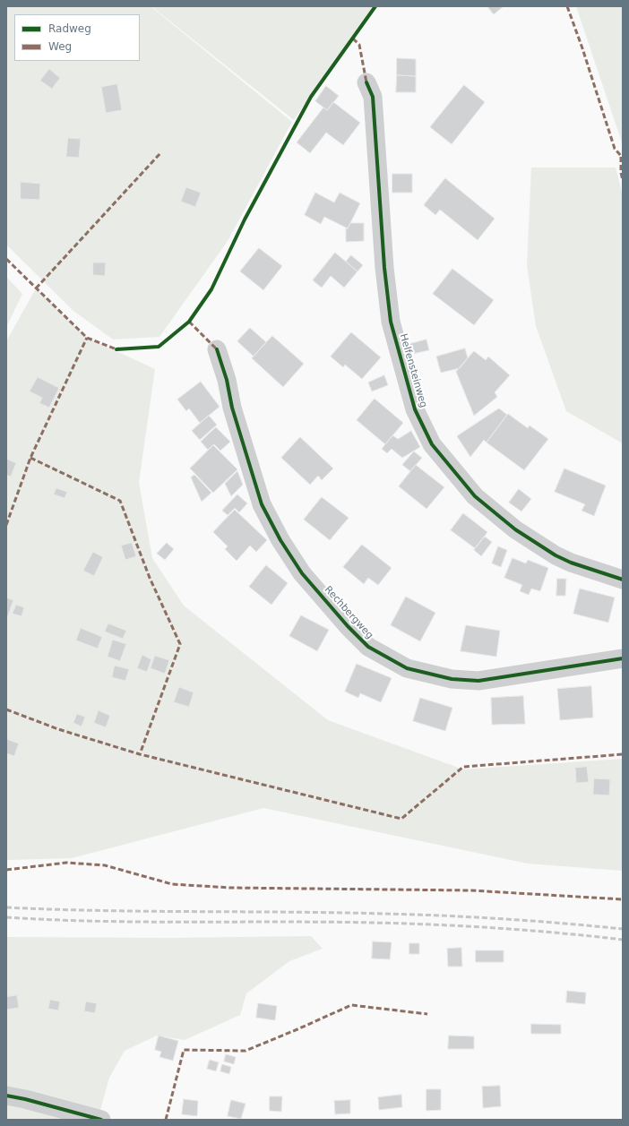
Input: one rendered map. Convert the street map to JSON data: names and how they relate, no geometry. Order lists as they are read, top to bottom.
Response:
{
  "streets": {
    "street": ["Helfensteinweg", "Rechbergweg"]
  },
  "legend": ["Radweg", "Weg"]
}
